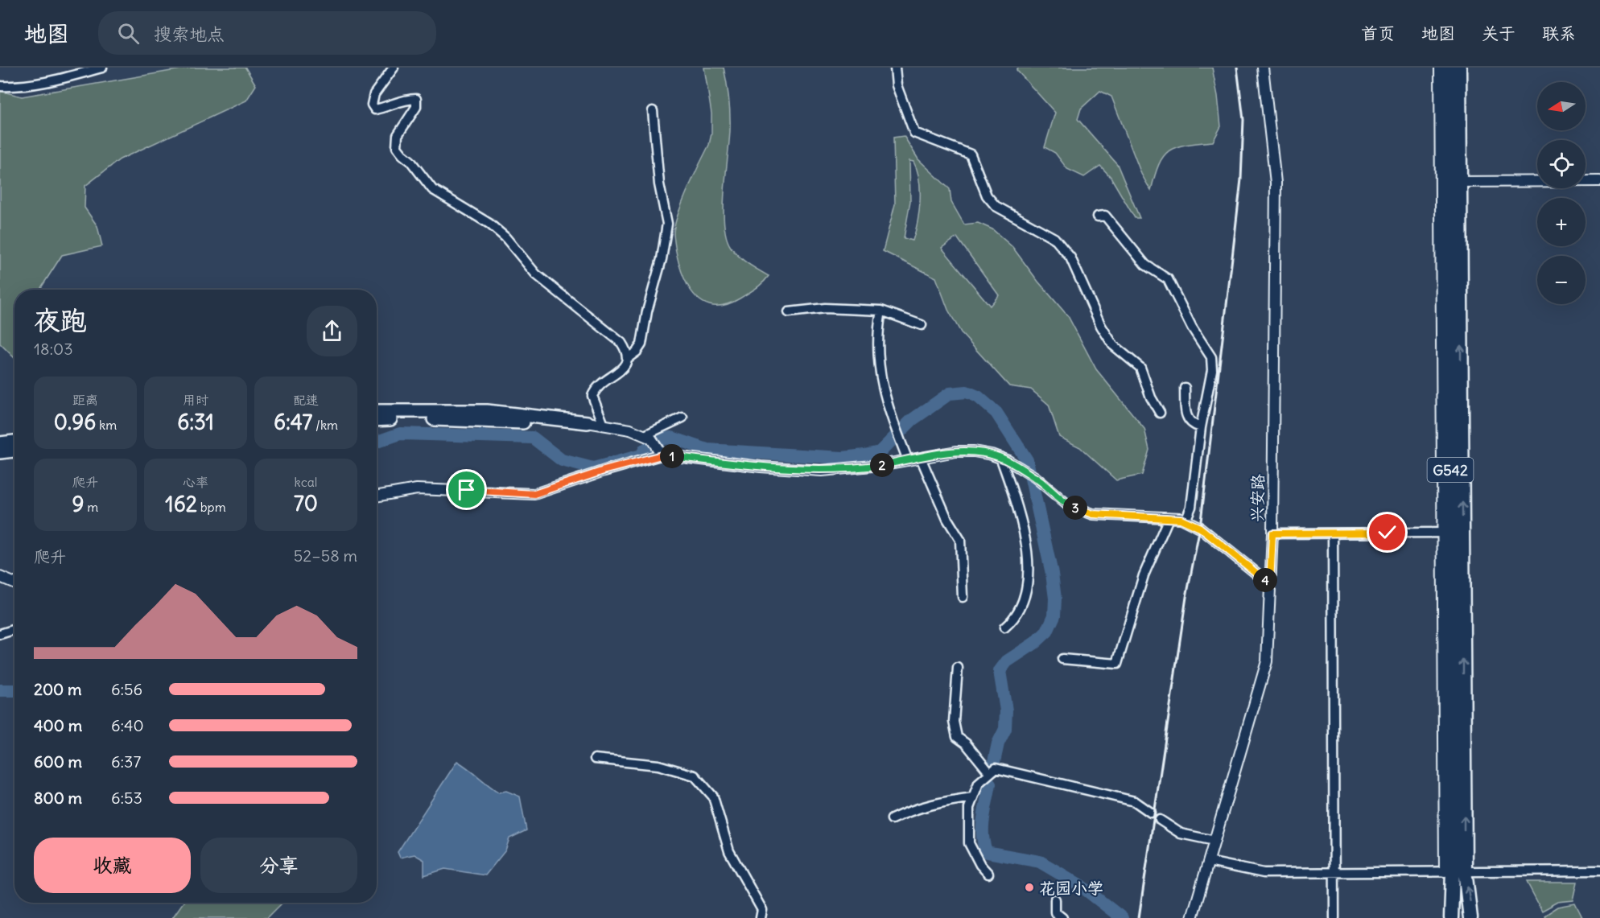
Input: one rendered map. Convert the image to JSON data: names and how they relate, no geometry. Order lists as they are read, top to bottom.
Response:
{
  "streets": {
    "highway": ["G542"],
    "street": ["兴安路"]
  },
  "places": ["花园小学"],
  "north": "left",
  "page": {
    "header": "地图",
    "search": "搜索地点",
    "nav": [
      "首页",
      "地图",
      "关于",
      "联系"
    ],
    "map_buttons": ["+", "−"],
    "heading": ["夜跑", "18:03"],
    "stats": [
      ["距离", "0.96 km"],
      ["用时", "6:31"],
      ["配速", "6:47 /km"],
      ["爬升", "9 m"],
      ["心率", "162 bpm"],
      ["kcal", "70"]
    ],
    "pins": [
      "1",
      "2",
      "3",
      "4"
    ],
    "chart": ["爬升", "52–58 m"],
    "list": [
      {
        "name": "200 m",
        "note": "6:56"
      },
      {
        "name": "400 m",
        "note": "6:40"
      },
      {
        "name": "600 m",
        "note": "6:37"
      },
      {
        "name": "800 m",
        "note": "6:53"
      }
    ],
    "buttons": ["收藏", "分享"]
  }
}
